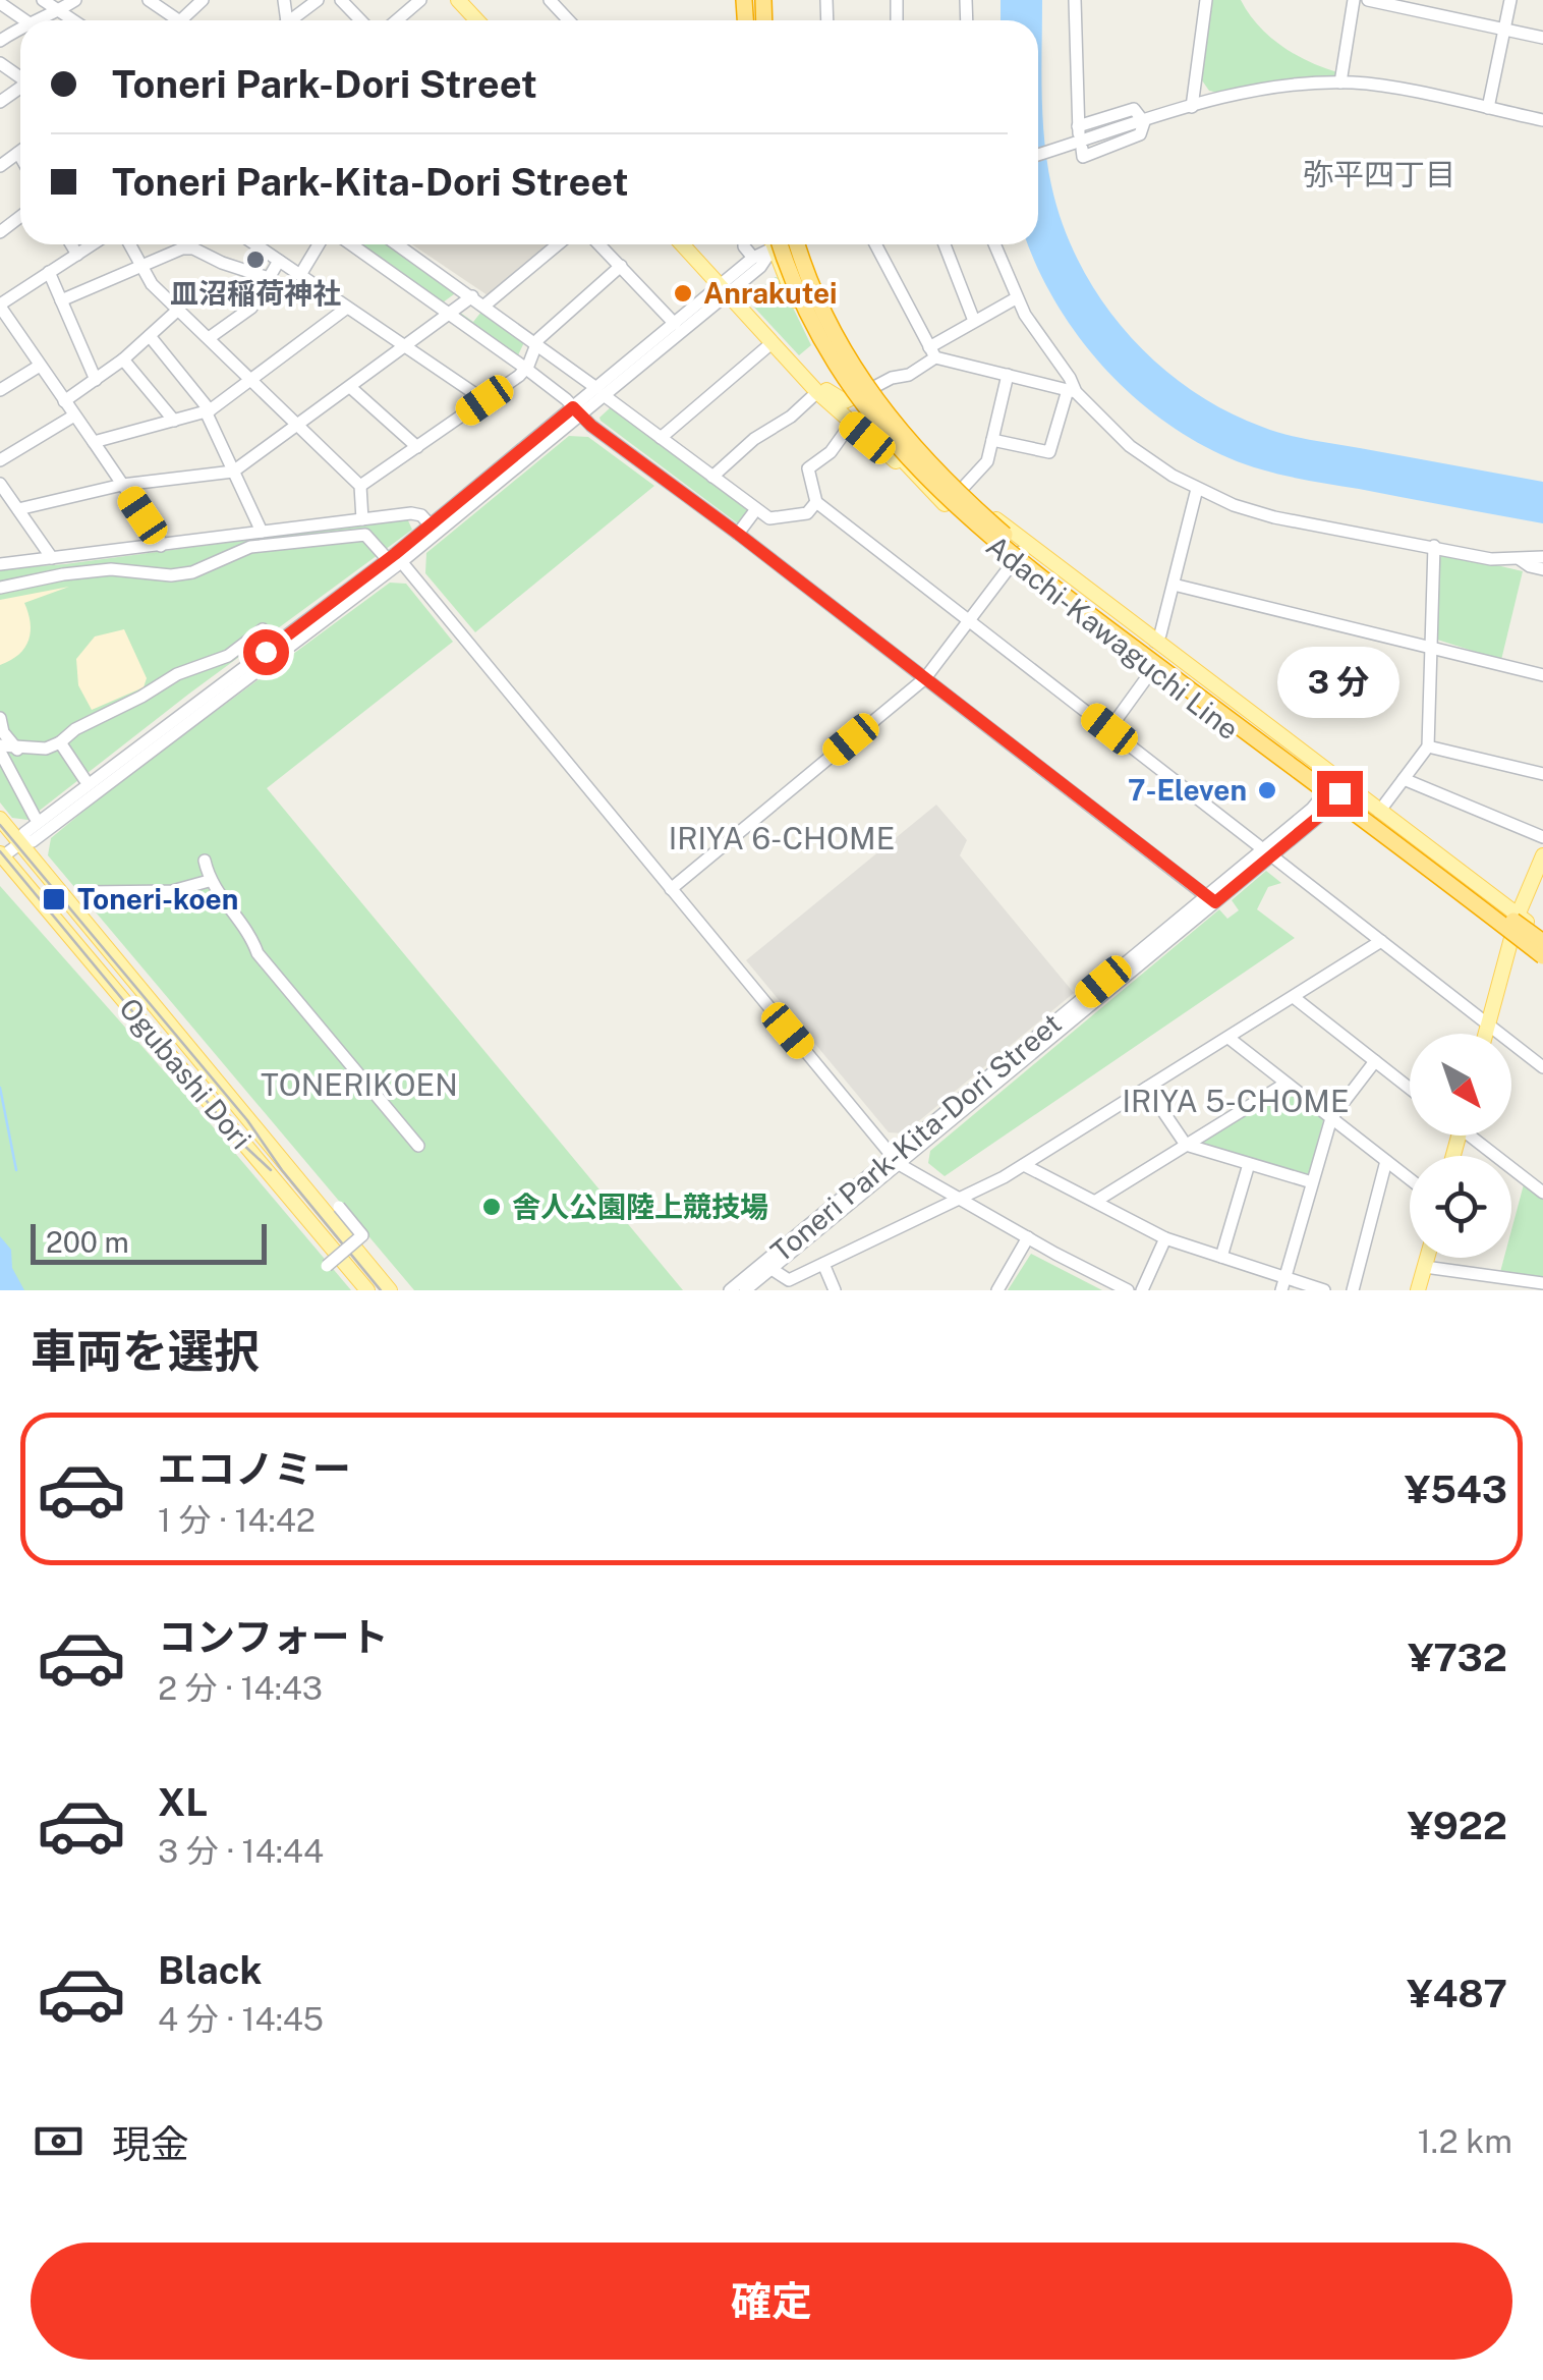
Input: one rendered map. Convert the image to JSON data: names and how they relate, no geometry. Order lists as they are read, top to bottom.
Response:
{
  "streets": {
    "main road": ["Adachi-Kawaguchi Line", "Ogubashi Dori"],
    "street": ["Toneri Park-Kita-Dori Street"]
  },
  "crossings": [
    ["Adachi-Kawaguchi Line", "Toneri Park-Kita-Dori Street"]
  ],
  "districts": [
    "弥平四丁目",
    "IRIYA 6-CHOME",
    "TONERIKOEN",
    "IRIYA 5-CHOME"
  ],
  "places": {
    "other": [
      "皿沼稲荷神社",
      "Anrakutei",
      "7-Eleven",
      "舎人公園陸上競技場"
    ],
    "transit": ["Toneri-koen"]
  },
  "scale_bar": "200 m",
  "north": "bottom right",
  "page": {
    "banner": ["Toneri Park-Dori Street", "Toneri Park-Kita-Dori Street"],
    "bubble": "3 分",
    "scale": "200 m",
    "heading": "車両を選択",
    "list": [
      {
        "name": "エコノミー",
        "note": "1 分 · 14:42",
        "value": "¥543"
      },
      {
        "name": "コンフォート",
        "note": "2 分 · 14:43",
        "value": "¥732"
      },
      {
        "name": "XL",
        "note": "3 分 · 14:44",
        "value": "¥922"
      },
      {
        "name": "Black",
        "note": "4 分 · 14:45",
        "value": "¥487"
      }
    ],
    "pay": ["現金", "1.2 km"],
    "buttons": "確定"
  }
}
